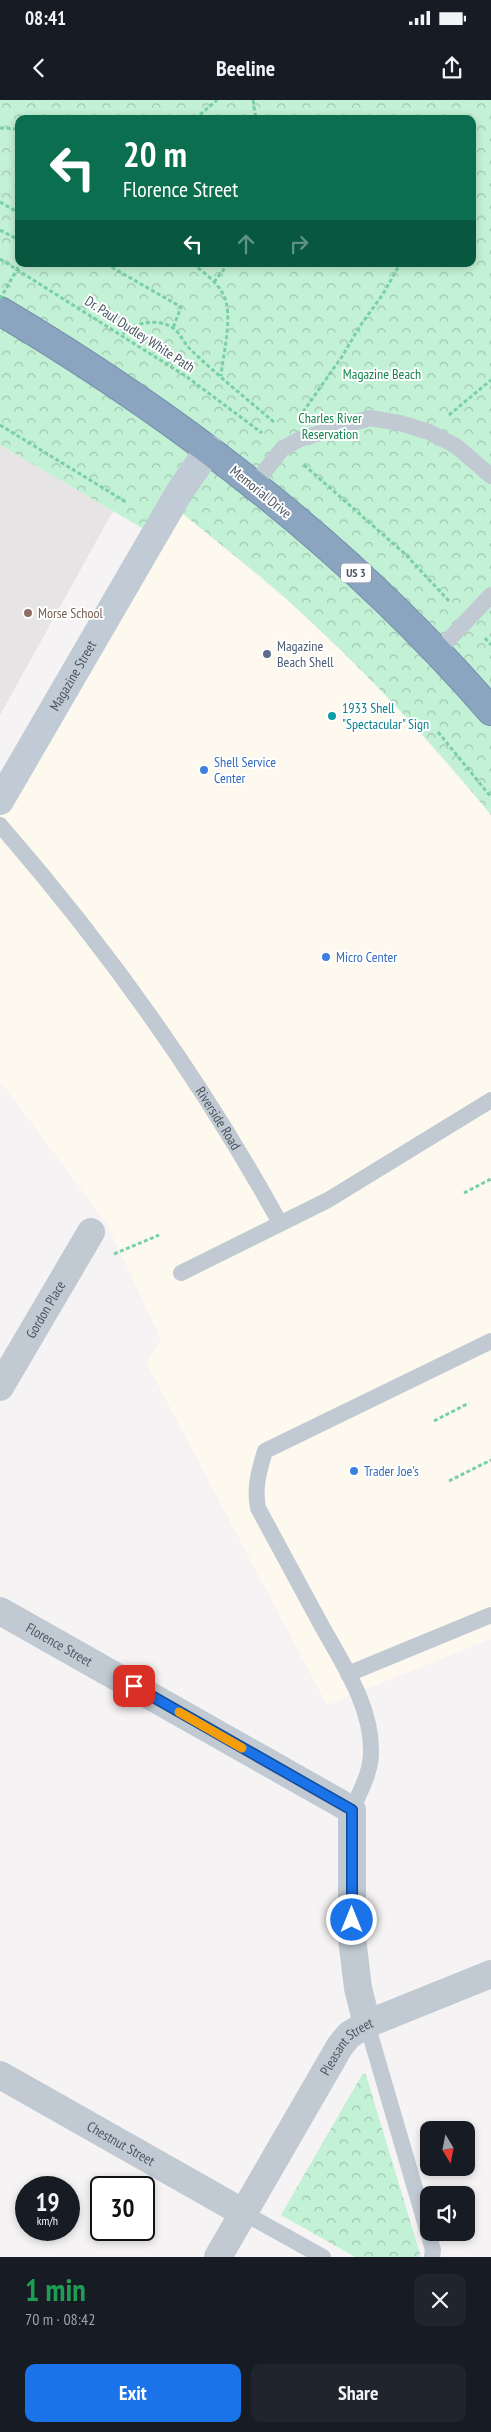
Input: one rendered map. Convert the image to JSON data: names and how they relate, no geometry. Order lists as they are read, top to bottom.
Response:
{
  "streets": {
    "highway": ["Memorial Drive", "US 3"],
    "street": [
      "Magazine Street",
      "Gordon Place",
      "Florence Street",
      "Pleasant Street",
      "Chestnut Street"
    ],
    "lane": ["Riverside Road"],
    "path": ["Dr. Paul Dudley White Path"]
  },
  "crossings": [
    ["Memorial Drive", "Magazine Street"],
    ["Florence Street", "Pleasant Street"],
    ["Pleasant Street", "Chestnut Street"]
  ],
  "parks": ["Magazine Beach", "Charles River Reservation"],
  "places": [
    "Morse School",
    "Magazine Beach Shell",
    "1933 Shell \"Spectacular\" Sign",
    "Shell Service Center",
    "Micro Center",
    "Trader Joe's"
  ],
  "north": "bottom",
  "page": {
    "status": "08:41",
    "header": "Beeline",
    "turn": ["20 m", "Florence Street"],
    "speed": "19 km/h",
    "limit": "30",
    "heading": ["1 min", "70 m · 08:42"],
    "buttons": ["Exit", "Share"]
  }
}
